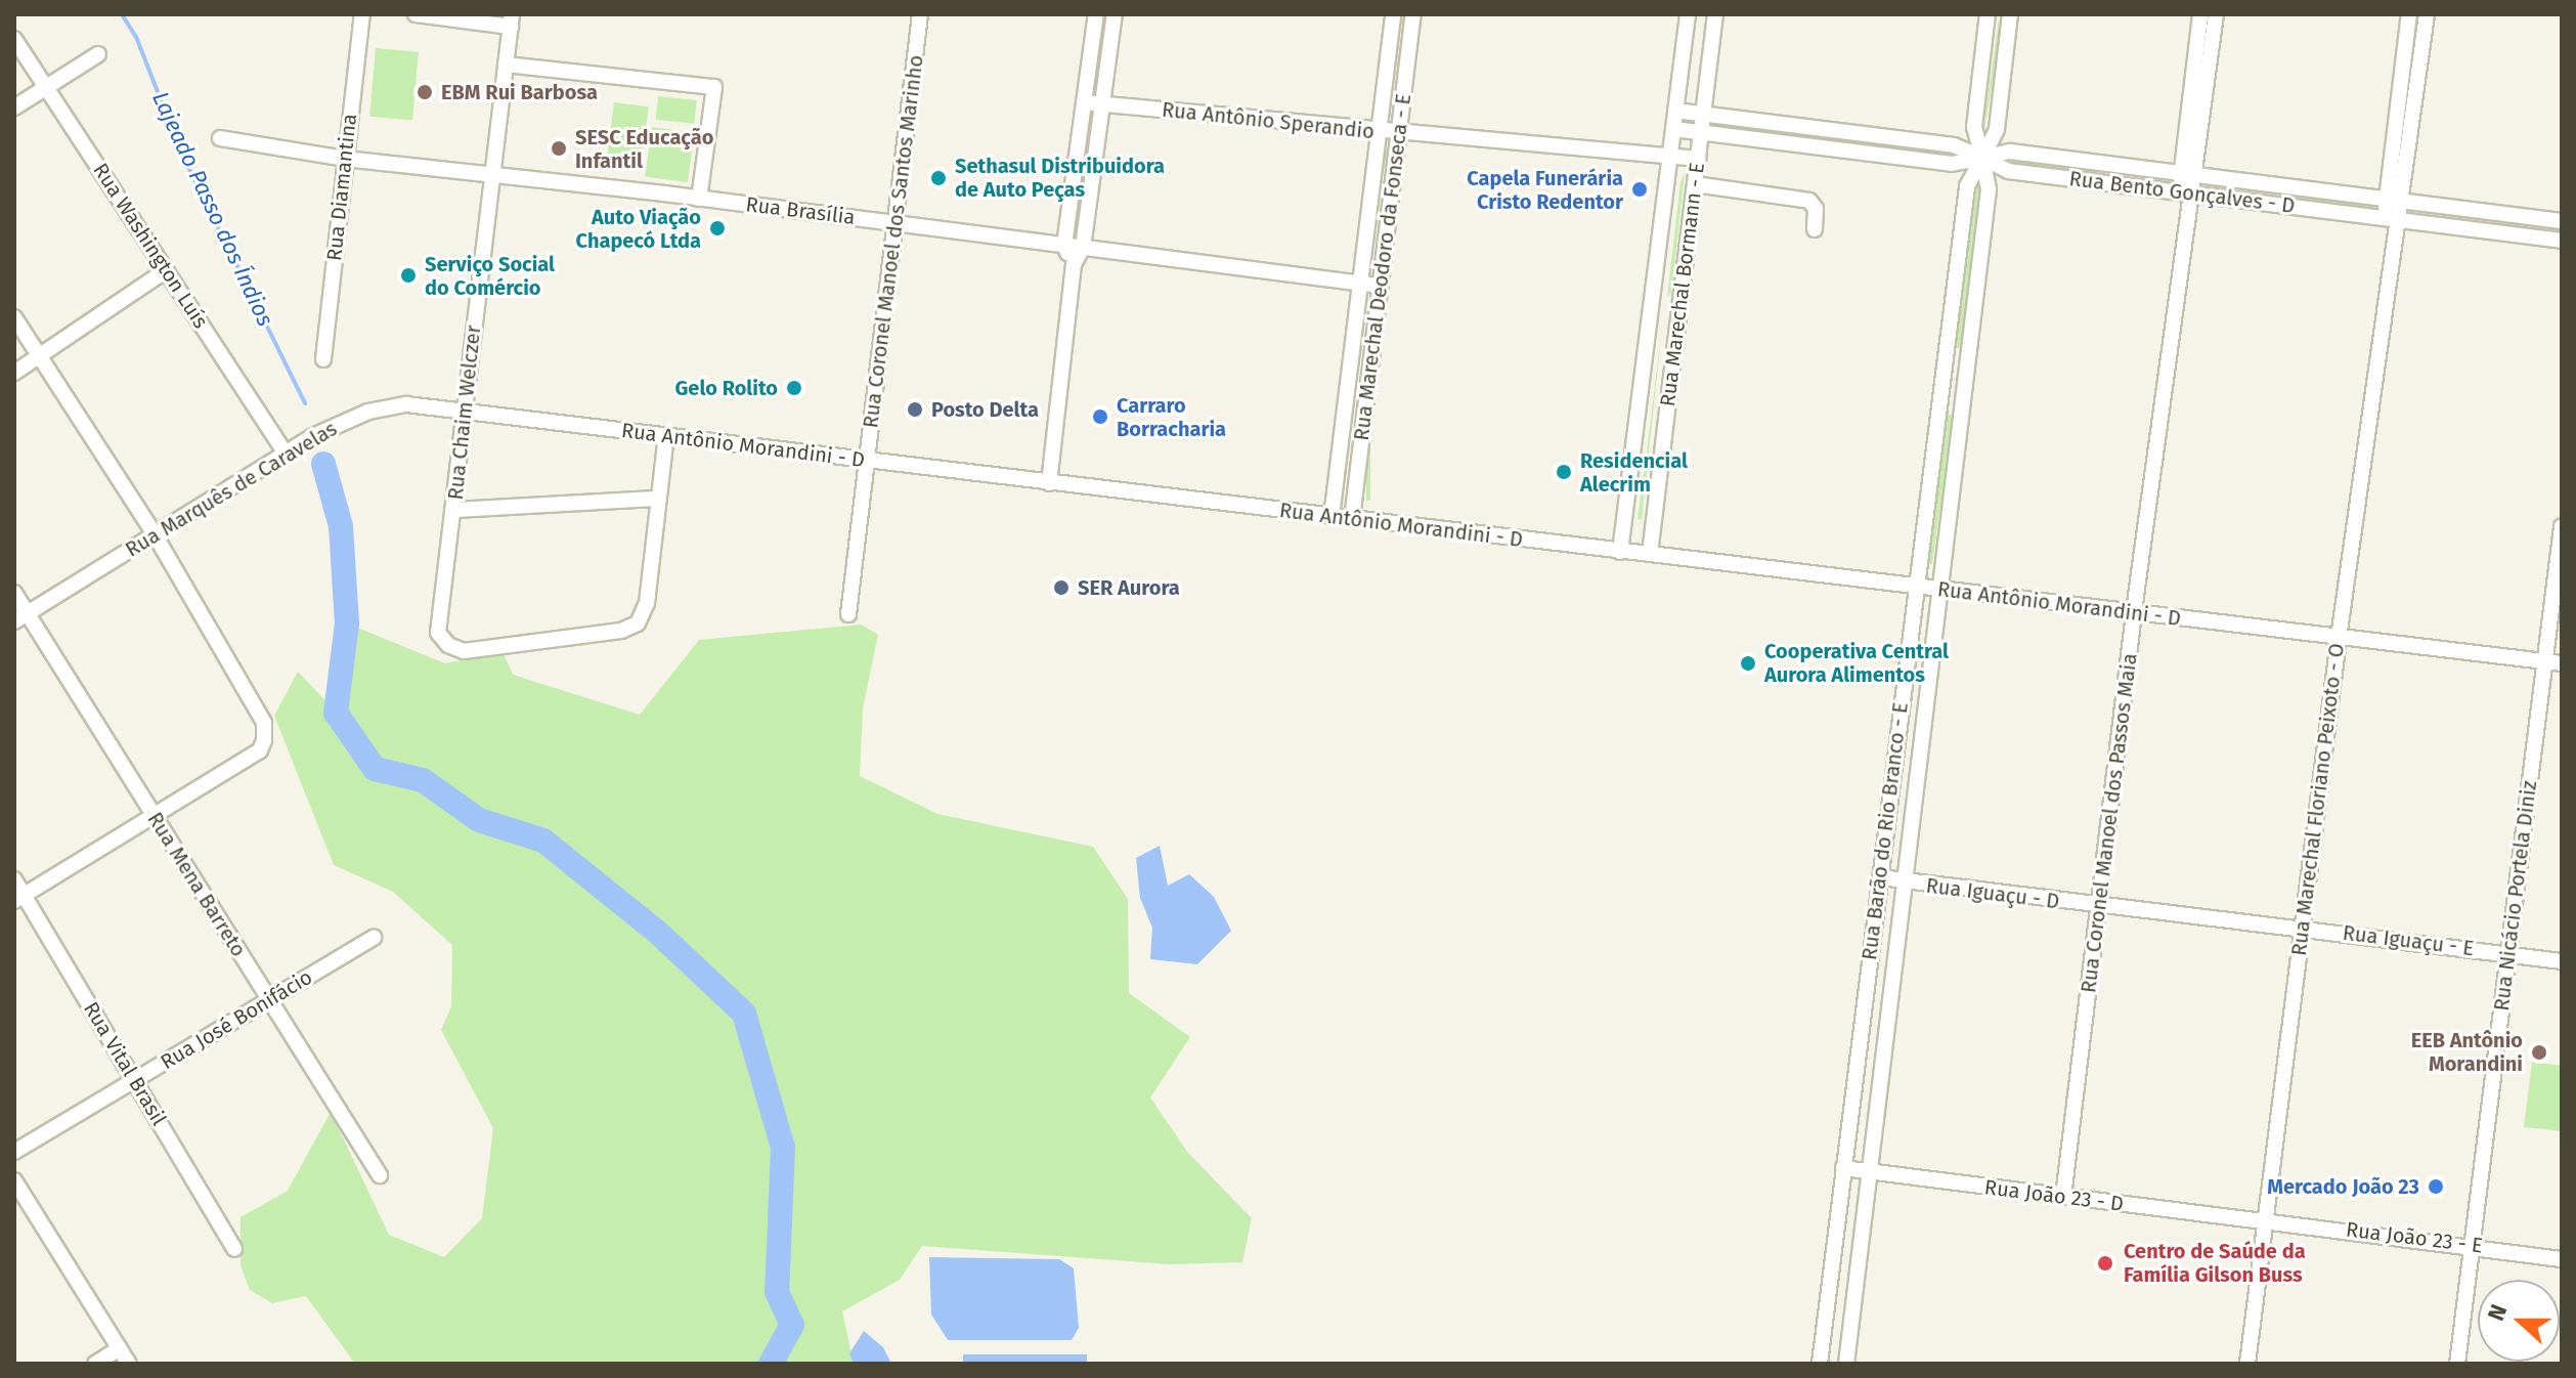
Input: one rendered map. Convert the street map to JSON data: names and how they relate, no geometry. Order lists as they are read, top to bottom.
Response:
{
  "streets": {
    "street": [
      "Rua Antônio Sperandio",
      "Rua Diamantina",
      "Rua Bento Gonçalves - D",
      "Rua Brasília",
      "Rua Coronel Manoel dos Santos Marinho",
      "Rua Washington Luís",
      "Rua Marechal Deodoro da Fonseca - E",
      "Rua Marechal Bormann - E",
      "Rua Chaim Welczer",
      "Rua Antônio Morandini - D",
      "Rua Marquês de Caravelas",
      "Rua Marechal Floriano Peixoto - O",
      "Rua Coronel Manoel dos Passos Maia",
      "Rua Barão do Rio Branco - E",
      "Rua Mena Barreto",
      "Rua Iguaçu - D",
      "Rua Nicácio Portela Diniz",
      "Rua Iguaçu - E",
      "Rua José Bonifácio",
      "Rua Vital Brasil",
      "Rua João 23 - D",
      "Rua João 23 - E"
    ]
  },
  "crossings": [
    ["Rua Antônio Sperandio", "Rua Marechal Deodoro da Fonseca - E"],
    ["Rua Antônio Sperandio", "Rua Marechal Bormann - E"],
    ["Rua Diamantina", "Rua Brasília"],
    ["Rua Bento Gonçalves - D", "Rua Marechal Bormann - E"],
    ["Rua Bento Gonçalves - D", "Rua Marechal Floriano Peixoto - O"],
    ["Rua Bento Gonçalves - D", "Rua Coronel Manoel dos Passos Maia"],
    ["Rua Bento Gonçalves - D", "Rua Barão do Rio Branco - E"],
    ["Rua Brasília", "Rua Coronel Manoel dos Santos Marinho"],
    ["Rua Brasília", "Rua Marechal Deodoro da Fonseca - E"],
    ["Rua Brasília", "Rua Chaim Welczer"],
    ["Rua Coronel Manoel dos Santos Marinho", "Rua Antônio Morandini - D"],
    ["Rua Washington Luís", "Rua Marquês de Caravelas"],
    ["Rua Marechal Deodoro da Fonseca - E", "Rua Antônio Morandini - D"],
    ["Rua Marechal Bormann - E", "Rua Antônio Morandini - D"],
    ["Rua Chaim Welczer", "Rua Antônio Morandini - D"],
    ["Rua Chaim Welczer", "Rua Marquês de Caravelas"],
    ["Rua Antônio Morandini - D", "Rua Marquês de Caravelas"],
    ["Rua Antônio Morandini - D", "Rua Marechal Floriano Peixoto - O"],
    ["Rua Antônio Morandini - D", "Rua Coronel Manoel dos Passos Maia"],
    ["Rua Antônio Morandini - D", "Rua Barão do Rio Branco - E"],
    ["Rua Antônio Morandini - D", "Rua Nicácio Portela Diniz"],
    ["Rua Marquês de Caravelas", "Rua Mena Barreto"],
    ["Rua Marechal Floriano Peixoto - O", "Rua Iguaçu - D"],
    ["Rua Marechal Floriano Peixoto - O", "Rua Iguaçu - E"],
    ["Rua Marechal Floriano Peixoto - O", "Rua João 23 - D"],
    ["Rua Marechal Floriano Peixoto - O", "Rua João 23 - E"],
    ["Rua Coronel Manoel dos Passos Maia", "Rua Iguaçu - D"],
    ["Rua Coronel Manoel dos Passos Maia", "Rua João 23 - D"],
    ["Rua Barão do Rio Branco - E", "Rua Iguaçu - D"],
    ["Rua Barão do Rio Branco - E", "Rua João 23 - D"],
    ["Rua Mena Barreto", "Rua José Bonifácio"],
    ["Rua Iguaçu - D", "Rua Iguaçu - E"],
    ["Rua Nicácio Portela Diniz", "Rua Iguaçu - E"],
    ["Rua Nicácio Portela Diniz", "Rua João 23 - E"],
    ["Rua José Bonifácio", "Rua Vital Brasil"],
    ["Rua João 23 - D", "Rua João 23 - E"]
  ],
  "water": ["Lajeado Passo dos Índios"],
  "places": [
    "EBM Rui Barbosa",
    "SESC Educação Infantil",
    "Sethasul Distribuidora de Auto Peças",
    "Capela Funerária Cristo Redentor",
    "Auto Viação Chapecó Ltda",
    "Serviço Social do Comércio",
    "Gelo Rolito",
    "Posto Delta",
    "Carraro Borracharia",
    "Residencial Alecrim",
    "SER Aurora",
    "Cooperativa Central Aurora Alimentos",
    "EEB Antônio Morandini",
    "Mercado João 23",
    "Centro de Saúde da Família Gilson Buss"
  ],
  "north": "left"
}
